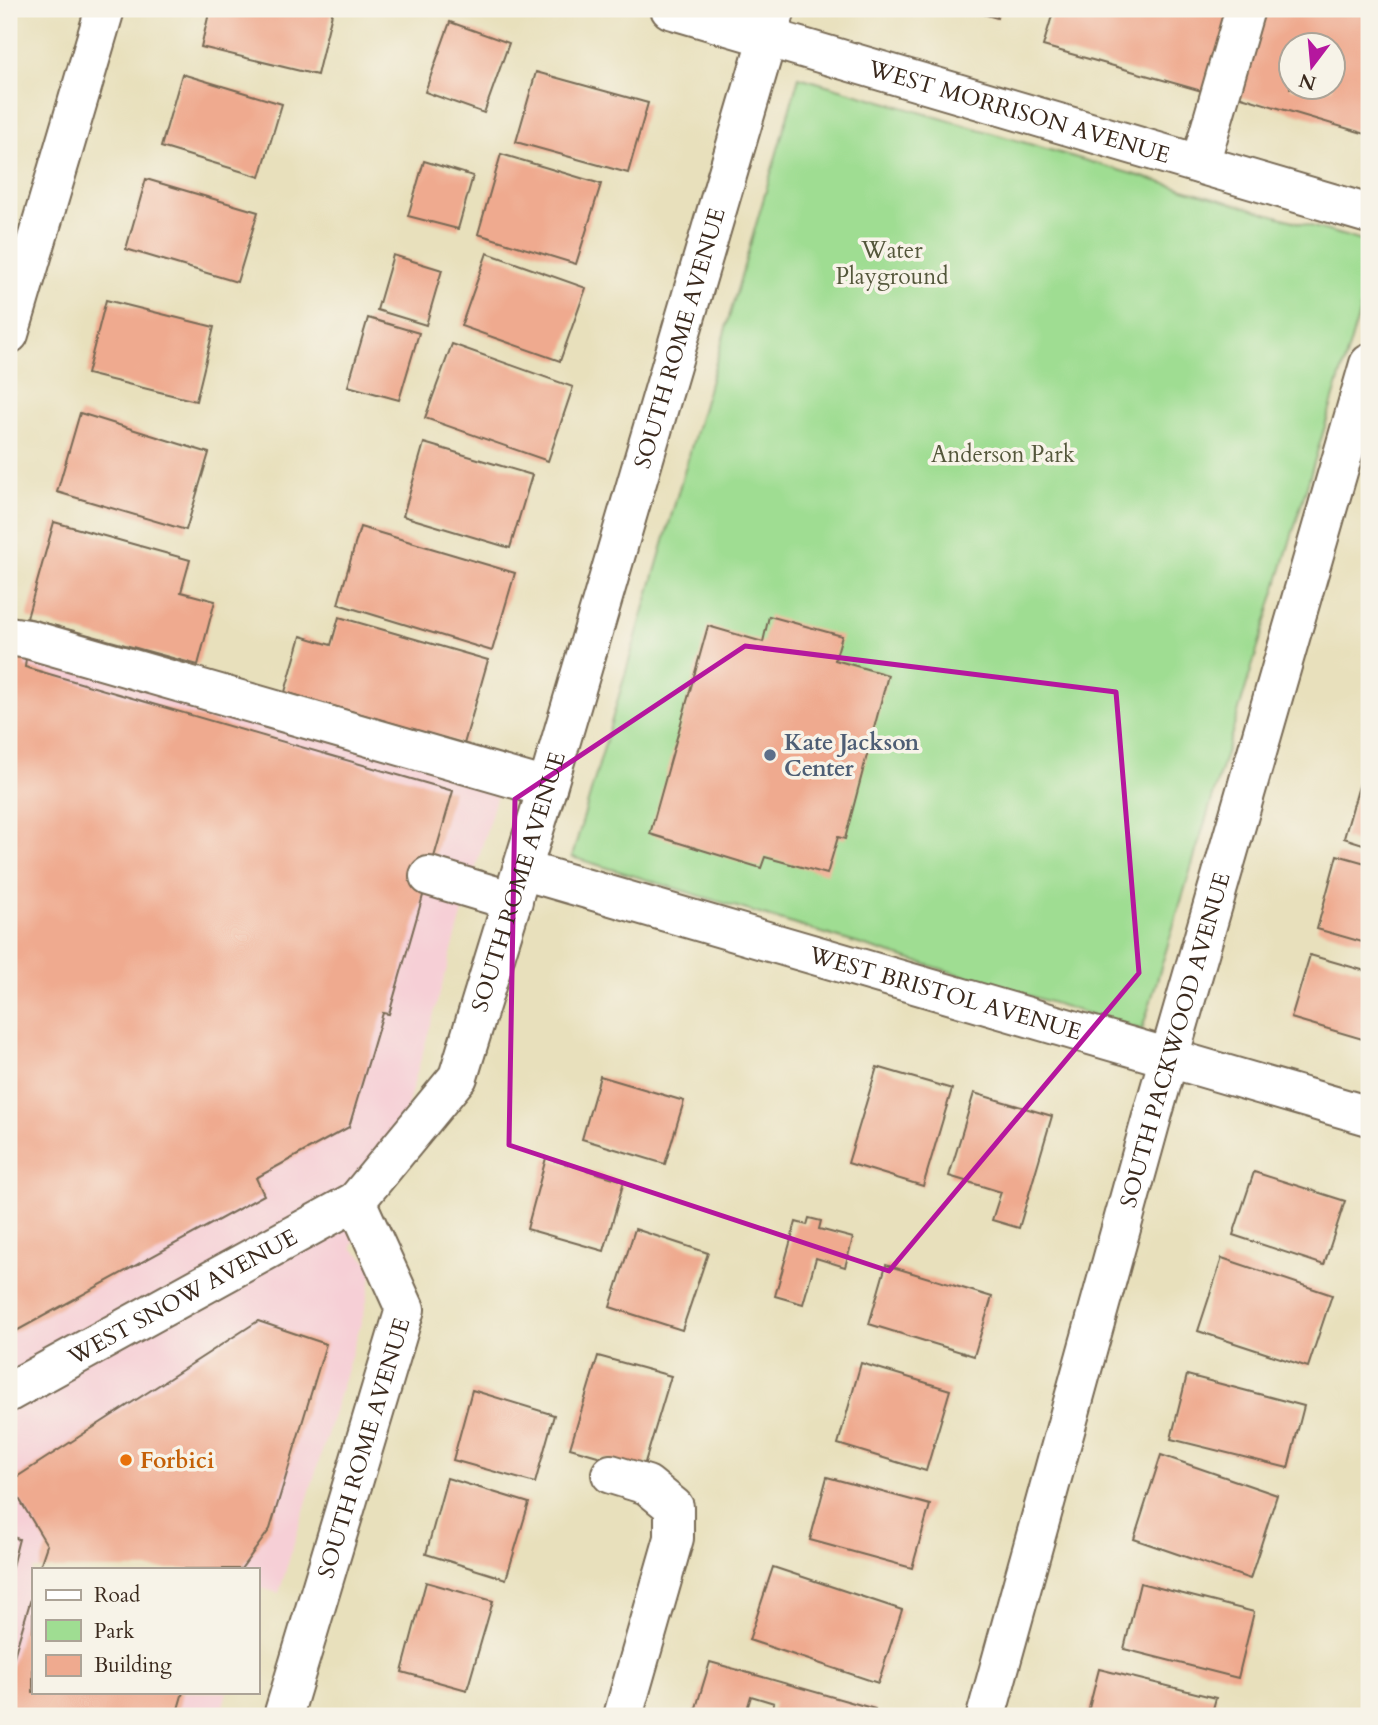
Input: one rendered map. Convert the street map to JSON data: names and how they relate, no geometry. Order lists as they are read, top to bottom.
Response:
{
  "streets": {
    "street": [
      "WEST MORRISON AVENUE",
      "SOUTH ROME AVENUE",
      "WEST BRISTOL AVENUE",
      "SOUTH PACKWOOD AVENUE",
      "WEST SNOW AVENUE"
    ]
  },
  "crossings": [
    ["WEST MORRISON AVENUE", "SOUTH ROME AVENUE"],
    ["SOUTH ROME AVENUE", "WEST BRISTOL AVENUE"],
    ["SOUTH ROME AVENUE", "WEST SNOW AVENUE"],
    ["WEST BRISTOL AVENUE", "SOUTH PACKWOOD AVENUE"]
  ],
  "parks": ["Water Playground", "Anderson Park"],
  "places": ["Kate Jackson Center", "Forbici"],
  "legend": ["Road", "Park", "Building"],
  "north": "bottom"
}
